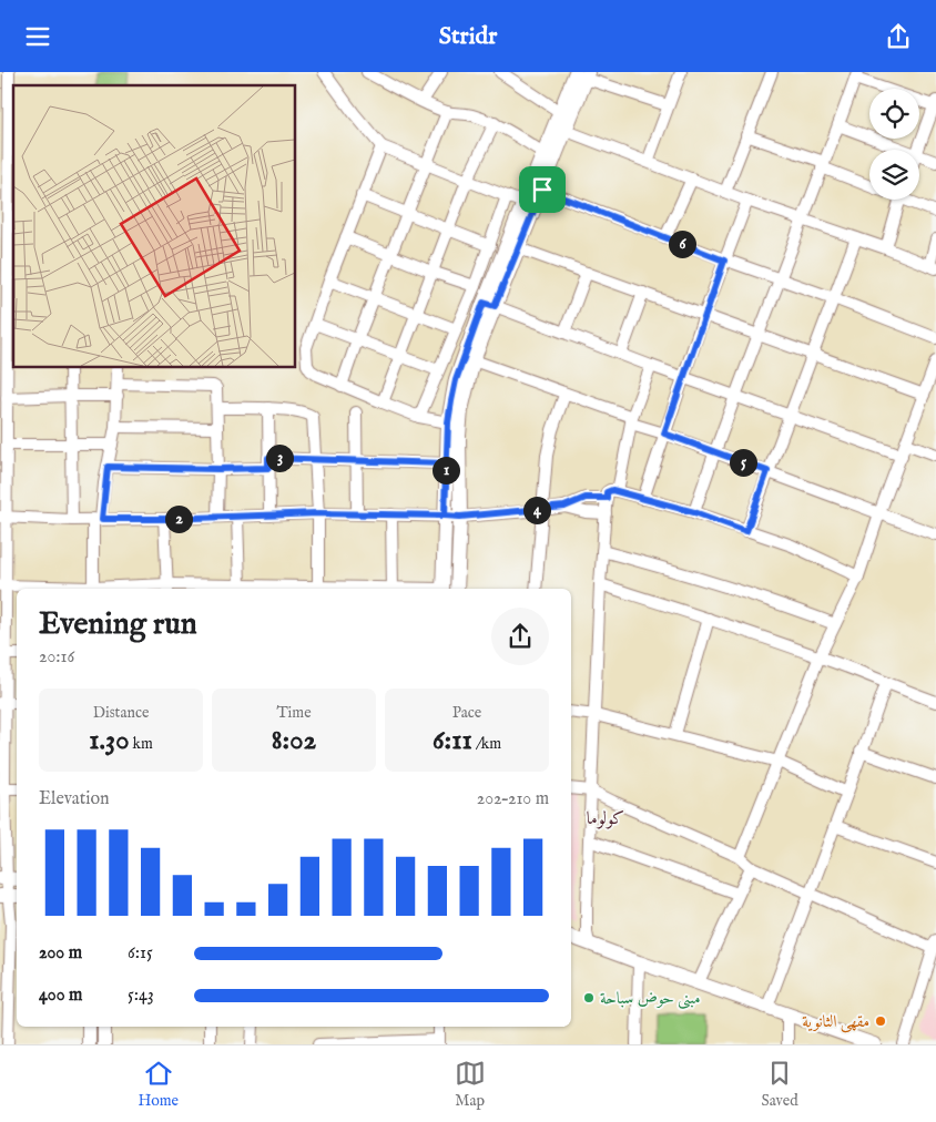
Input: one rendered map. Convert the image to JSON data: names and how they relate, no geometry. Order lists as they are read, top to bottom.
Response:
{
  "districts": ["كولوما"],
  "places": ["مبنى حوض سباحة", "مقهى الثانوية"],
  "page": {
    "header": "Stridr",
    "pins": [
      "6",
      "3",
      "5",
      "1",
      "4",
      "2"
    ],
    "heading": ["Evening run", "20:16"],
    "stats": [
      ["Distance", "1.30 km"],
      ["Time", "8:02"],
      ["Pace", "6:11 /km"]
    ],
    "chart": ["Elevation", "202–210 m"],
    "list": [
      {
        "name": "200 m",
        "note": "6:15"
      },
      {
        "name": "400 m",
        "note": "5:43"
      }
    ],
    "tabs": ["Home", "Map", "Saved"]
  }
}
